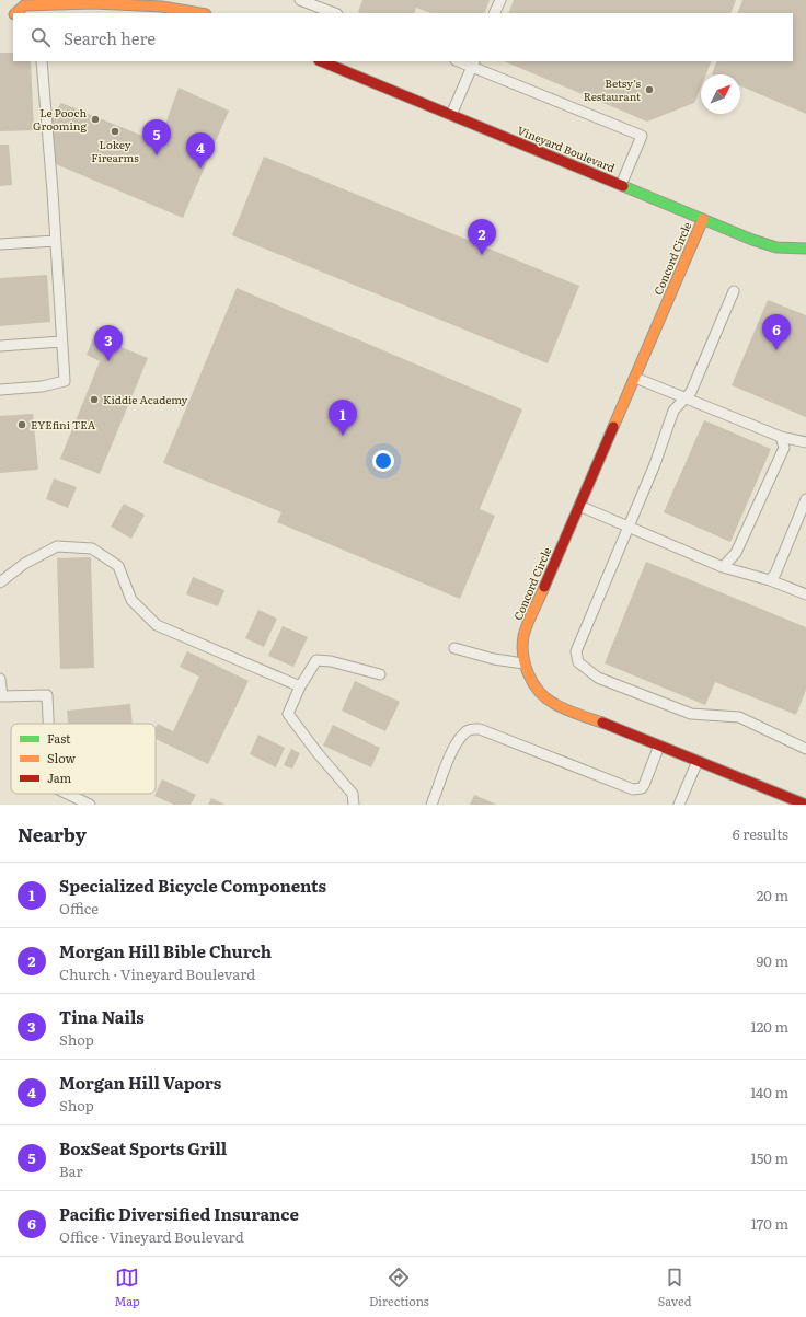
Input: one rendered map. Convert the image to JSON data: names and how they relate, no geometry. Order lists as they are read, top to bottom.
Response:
{
  "streets": {
    "street": ["Vineyard Boulevard", "Concord Circle"]
  },
  "crossings": [
    ["Vineyard Boulevard", "Concord Circle"]
  ],
  "places": [
    "Betsy’s Restaurant",
    "Le Pooch Grooming",
    "Lokey Firearms",
    "Kiddie Academy",
    "EYEfini TEA"
  ],
  "legend": ["Fast", "Slow", "Jam"],
  "north": "top right",
  "page": {
    "search": "Search here",
    "pins": [
      "5",
      "4",
      "2",
      "6",
      "3",
      "1"
    ],
    "heading": ["Nearby", "6 results"],
    "list": [
      {
        "mark": "1",
        "name": "Specialized Bicycle Components",
        "note": "Office",
        "value": "20 m"
      },
      {
        "mark": "2",
        "name": "Morgan Hill Bible Church",
        "note": "Church · Vineyard Boulevard",
        "value": "90 m"
      },
      {
        "mark": "3",
        "name": "Tina Nails",
        "note": "Shop",
        "value": "120 m"
      },
      {
        "mark": "4",
        "name": "Morgan Hill Vapors",
        "note": "Shop",
        "value": "140 m"
      },
      {
        "mark": "5",
        "name": "BoxSeat Sports Grill",
        "note": "Bar",
        "value": "150 m"
      },
      {
        "mark": "6",
        "name": "Pacific Diversified Insurance",
        "note": "Office · Vineyard Boulevard",
        "value": "170 m"
      }
    ],
    "nav": ["Map", "Directions", "Saved"]
  }
}
